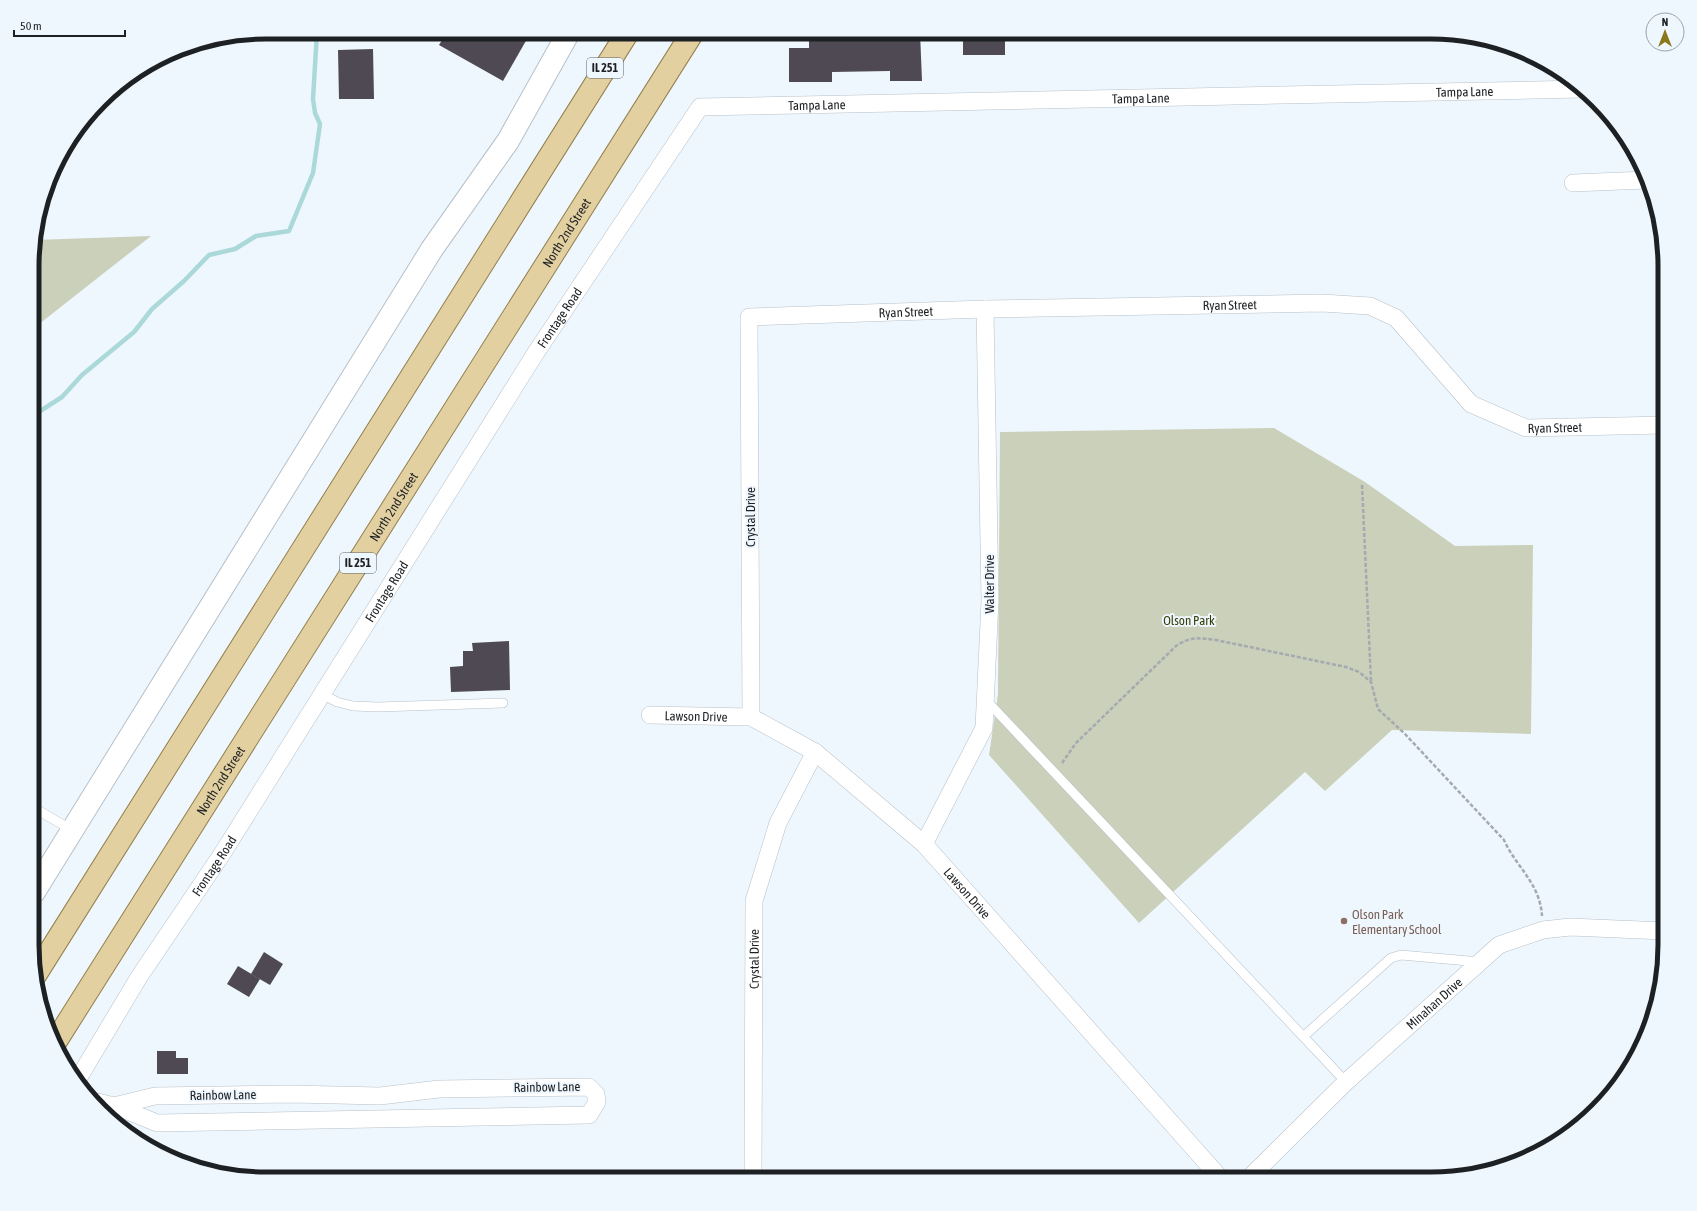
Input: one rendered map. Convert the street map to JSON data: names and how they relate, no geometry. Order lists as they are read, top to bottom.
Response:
{
  "streets": {
    "main road": ["IL 251", "North 2nd Street"],
    "street": [
      "Tampa Lane",
      "Ryan Street",
      "Frontage Road",
      "Crystal Drive",
      "Walter Drive",
      "Lawson Drive",
      "Minahan Drive",
      "Rainbow Lane"
    ]
  },
  "crossings": [
    ["Tampa Lane", "Frontage Road"],
    ["Ryan Street", "Crystal Drive"],
    ["Ryan Street", "Walter Drive"],
    ["Crystal Drive", "Lawson Drive"],
    ["Walter Drive", "Lawson Drive"]
  ],
  "parks": ["Olson Park"],
  "places": ["Olson Park Elementary School"],
  "scale_bar": "50 m",
  "north": "top"
}
